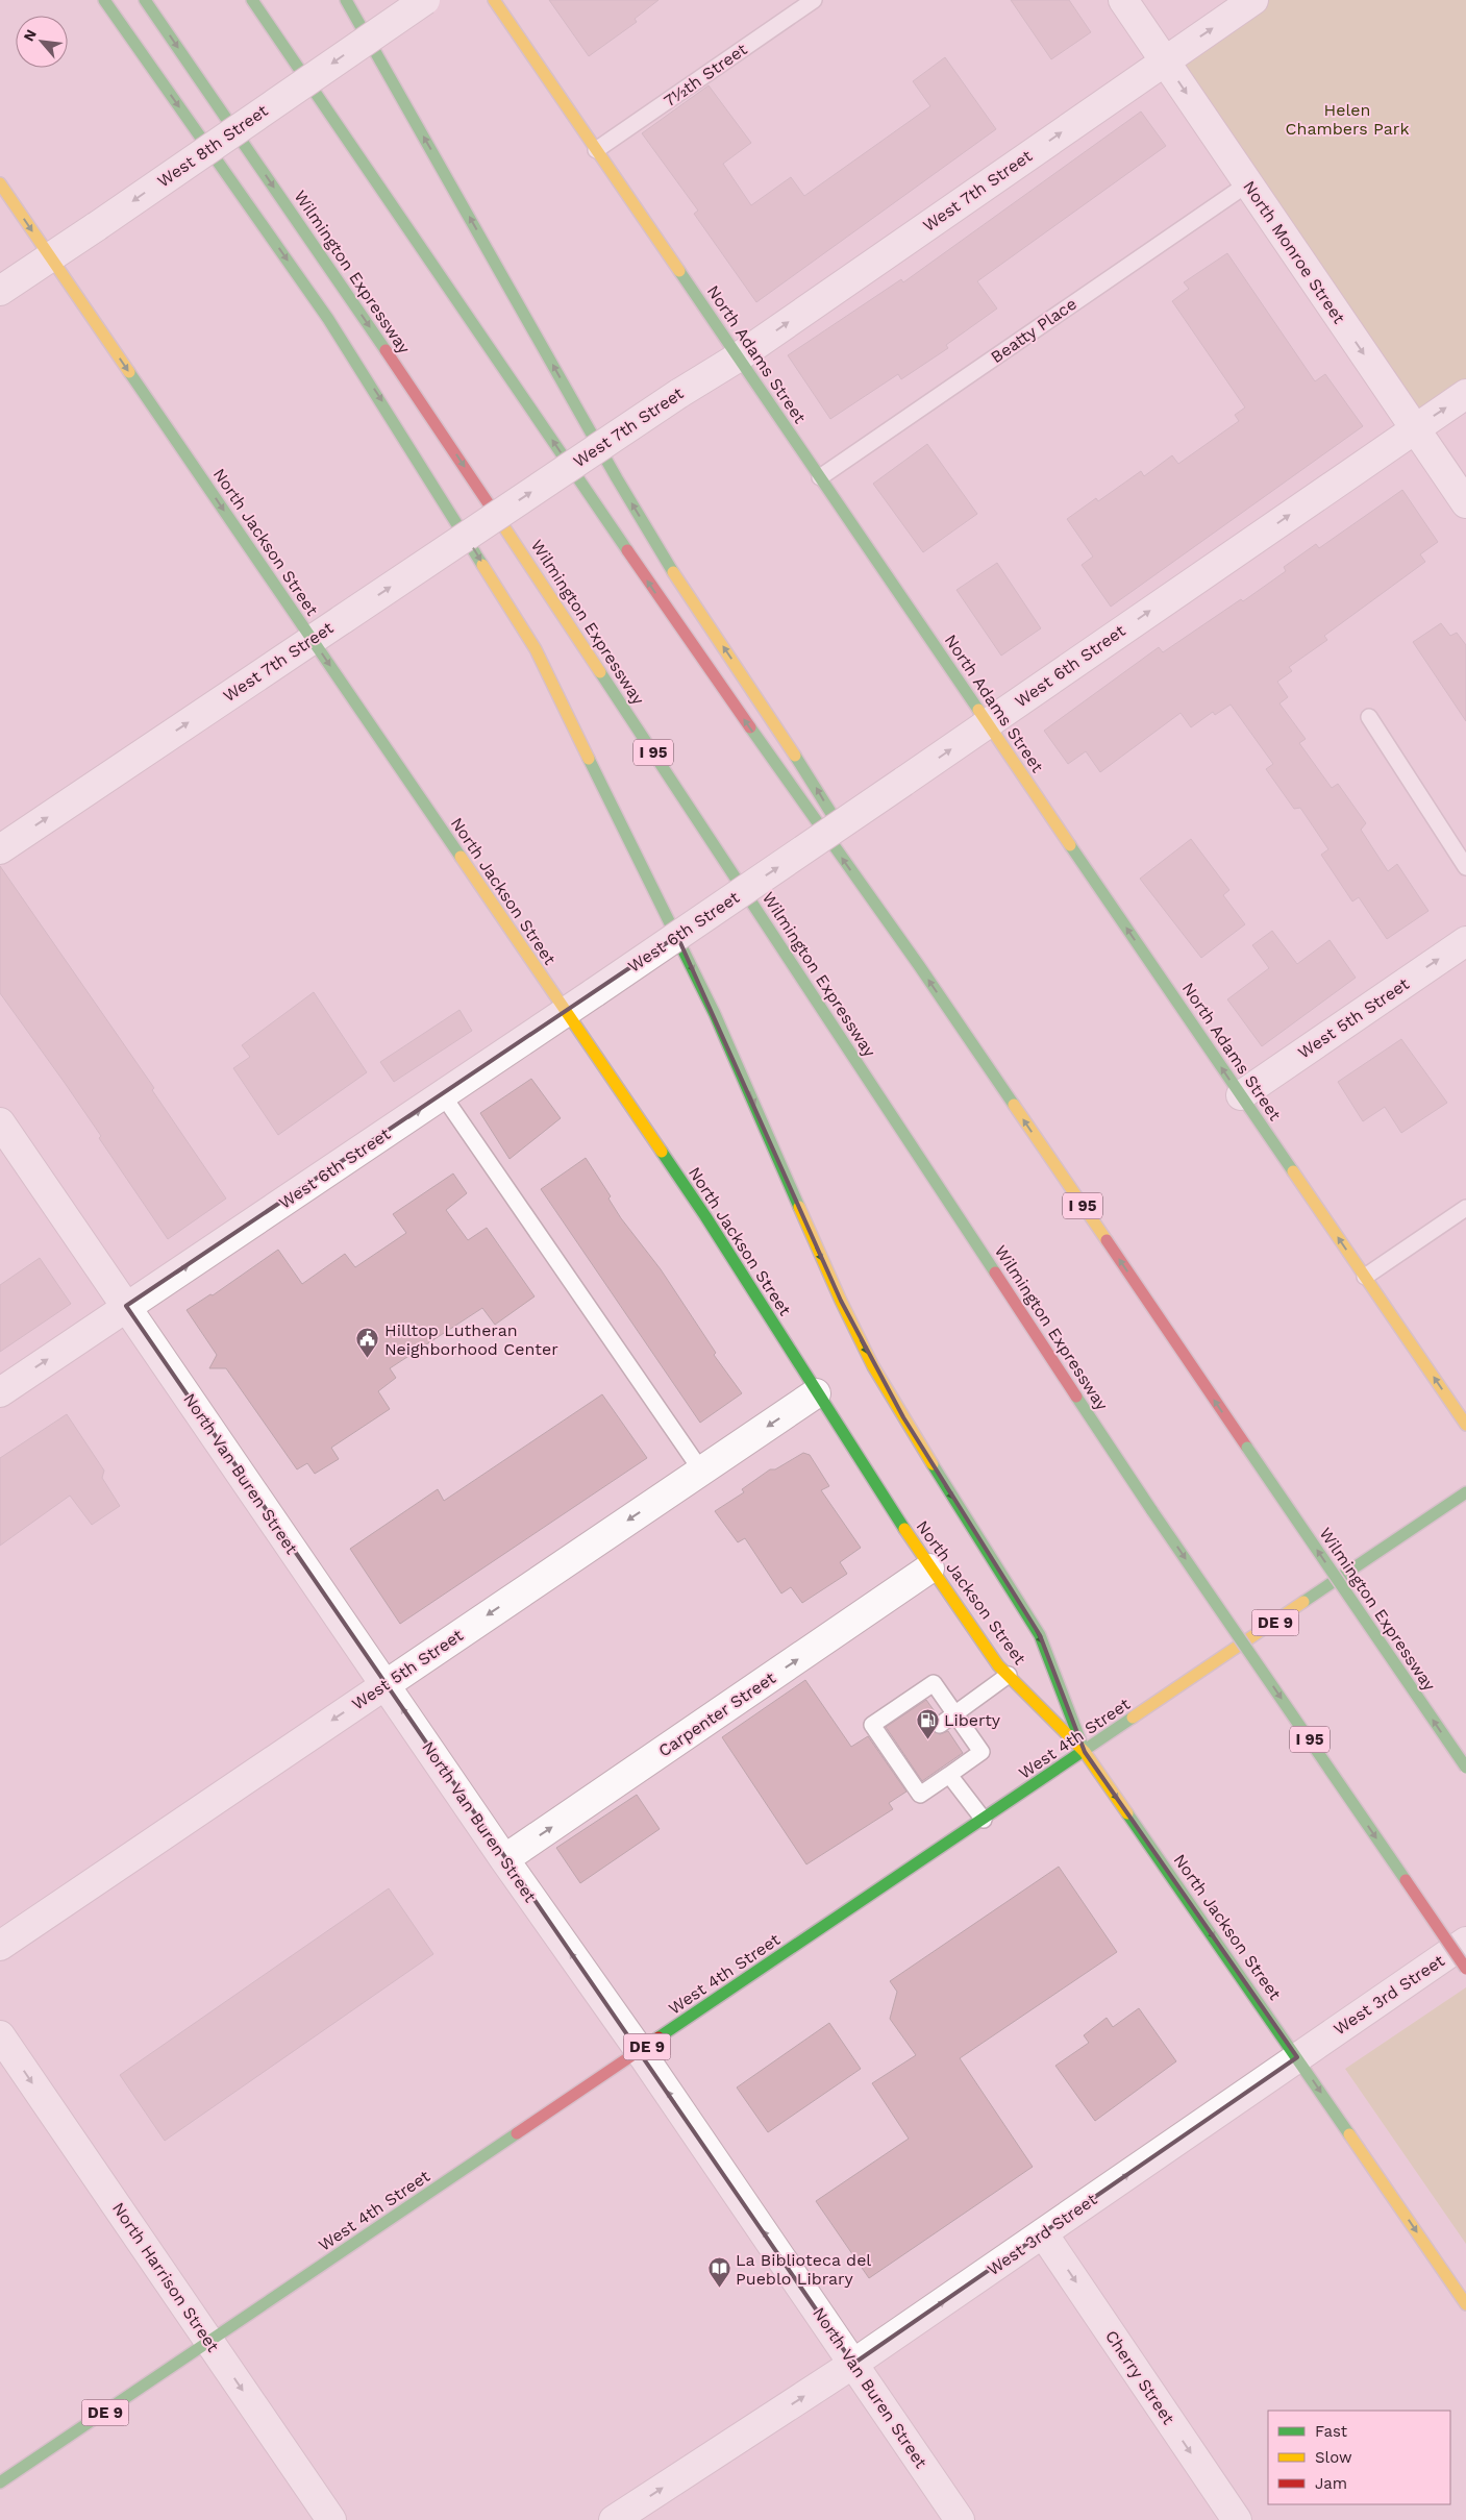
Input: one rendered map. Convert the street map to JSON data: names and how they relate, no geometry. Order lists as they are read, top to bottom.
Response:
{
  "streets": {
    "main road": [
      "Wilmington Expressway",
      "North Adams Street",
      "North Jackson Street",
      "I 95",
      "DE 9",
      "West 4th Street"
    ],
    "street": [
      "West 8th Street",
      "West 7th Street",
      "North Monroe Street",
      "West 6th Street",
      "West 5th Street",
      "North Van Buren Street",
      "Carpenter Street",
      "West 3rd Street",
      "North Harrison Street",
      "Cherry Street"
    ],
    "lane": ["7½th Street", "Beatty Place"]
  },
  "crossings": [
    ["7½th Street", "North Adams Street"],
    ["West 8th Street", "North Jackson Street"],
    ["West 7th Street", "North Monroe Street"],
    ["West 7th Street", "North Adams Street"],
    ["West 7th Street", "North Jackson Street"],
    ["North Monroe Street", "Beatty Place"],
    ["North Monroe Street", "West 6th Street"],
    ["Beatty Place", "North Adams Street"],
    ["North Adams Street", "West 6th Street"],
    ["North Adams Street", "West 5th Street"],
    ["North Jackson Street", "West 6th Street"],
    ["North Jackson Street", "West 5th Street"],
    ["North Jackson Street", "Carpenter Street"],
    ["North Jackson Street", "West 4th Street"],
    ["North Jackson Street", "West 3rd Street"],
    ["West 6th Street", "North Van Buren Street"],
    ["West 5th Street", "North Van Buren Street"],
    ["North Van Buren Street", "Carpenter Street"],
    ["North Van Buren Street", "West 4th Street"],
    ["North Van Buren Street", "West 3rd Street"],
    ["West 4th Street", "North Harrison Street"],
    ["West 3rd Street", "Cherry Street"]
  ],
  "one_way": [
    "West 8th Street",
    "West 7th Street",
    "North Monroe Street",
    "North Adams Street",
    "North Jackson Street",
    "West 6th Street",
    "North Van Buren Street",
    "Carpenter Street",
    "West 3rd Street",
    "North Harrison Street",
    "Cherry Street"
  ],
  "parks": ["Helen Chambers Park"],
  "places": {
    "public building": ["Hilltop Lutheran Neighborhood Center"],
    "fuel station": ["Liberty"],
    "library": ["La Biblioteca del Pueblo Library"]
  },
  "legend": ["Fast", "Slow", "Jam"],
  "north": "top left"
}
